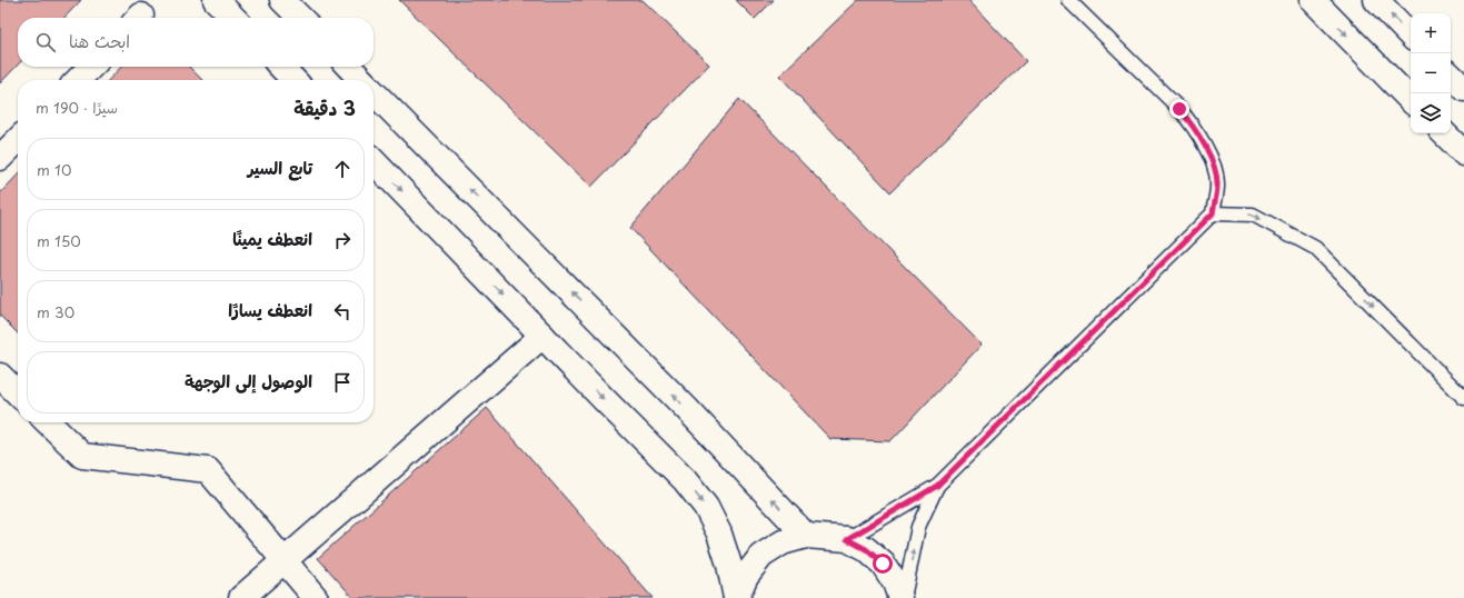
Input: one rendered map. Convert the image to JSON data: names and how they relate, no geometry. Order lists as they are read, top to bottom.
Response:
{
  "page": {
    "map_buttons": ["+", "−"],
    "search": "ابحث هنا",
    "heading": ["3 دقيقة", "سيرًا · 190 m"],
    "list": [
      ["تابع السير", "10 m"],
      ["انعطف يمينًا", "150 m"],
      ["انعطف يسارًا", "30 m"],
      "الوصول إلى الوجهة"
    ]
  }
}
